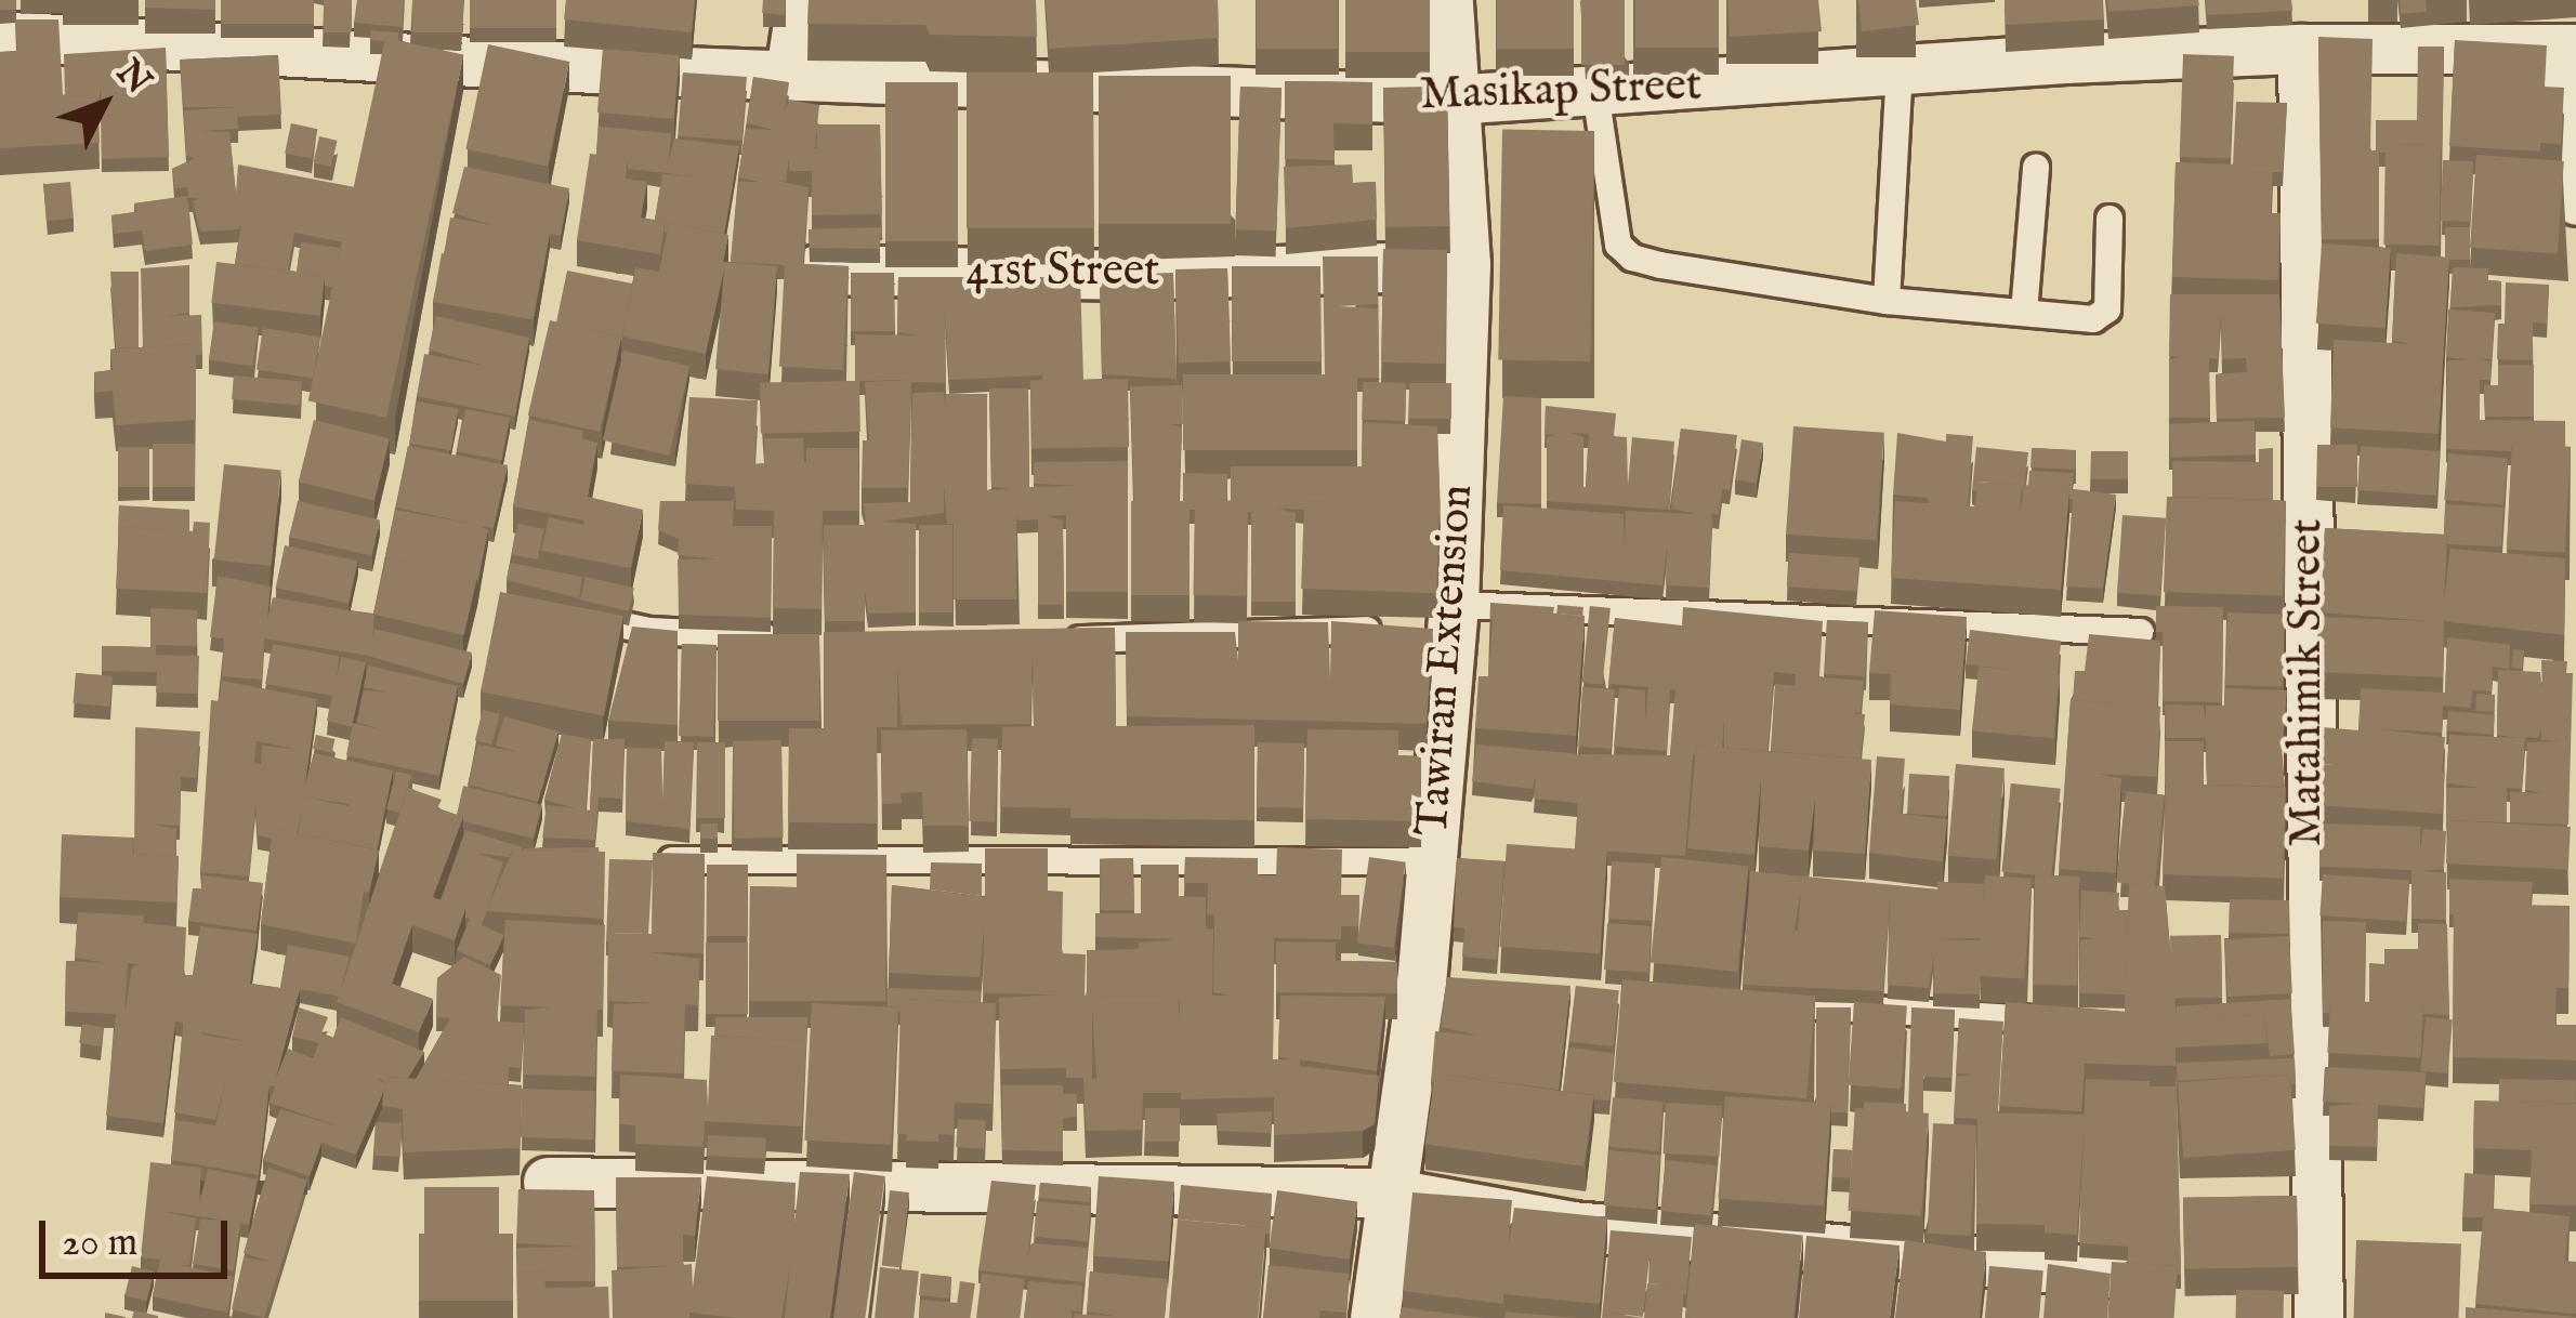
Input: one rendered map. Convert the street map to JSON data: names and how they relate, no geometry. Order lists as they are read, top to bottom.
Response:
{
  "streets": {
    "street": [
      "Masikap Street",
      "41st Street",
      "Tawiran Extension",
      "Matahimik Street"
    ]
  },
  "crossings": [
    ["Masikap Street", "Tawiran Extension"],
    ["Masikap Street", "Matahimik Street"],
    ["41st Street", "Tawiran Extension"]
  ],
  "scale_bar": "20 m",
  "north": "top right"
}
